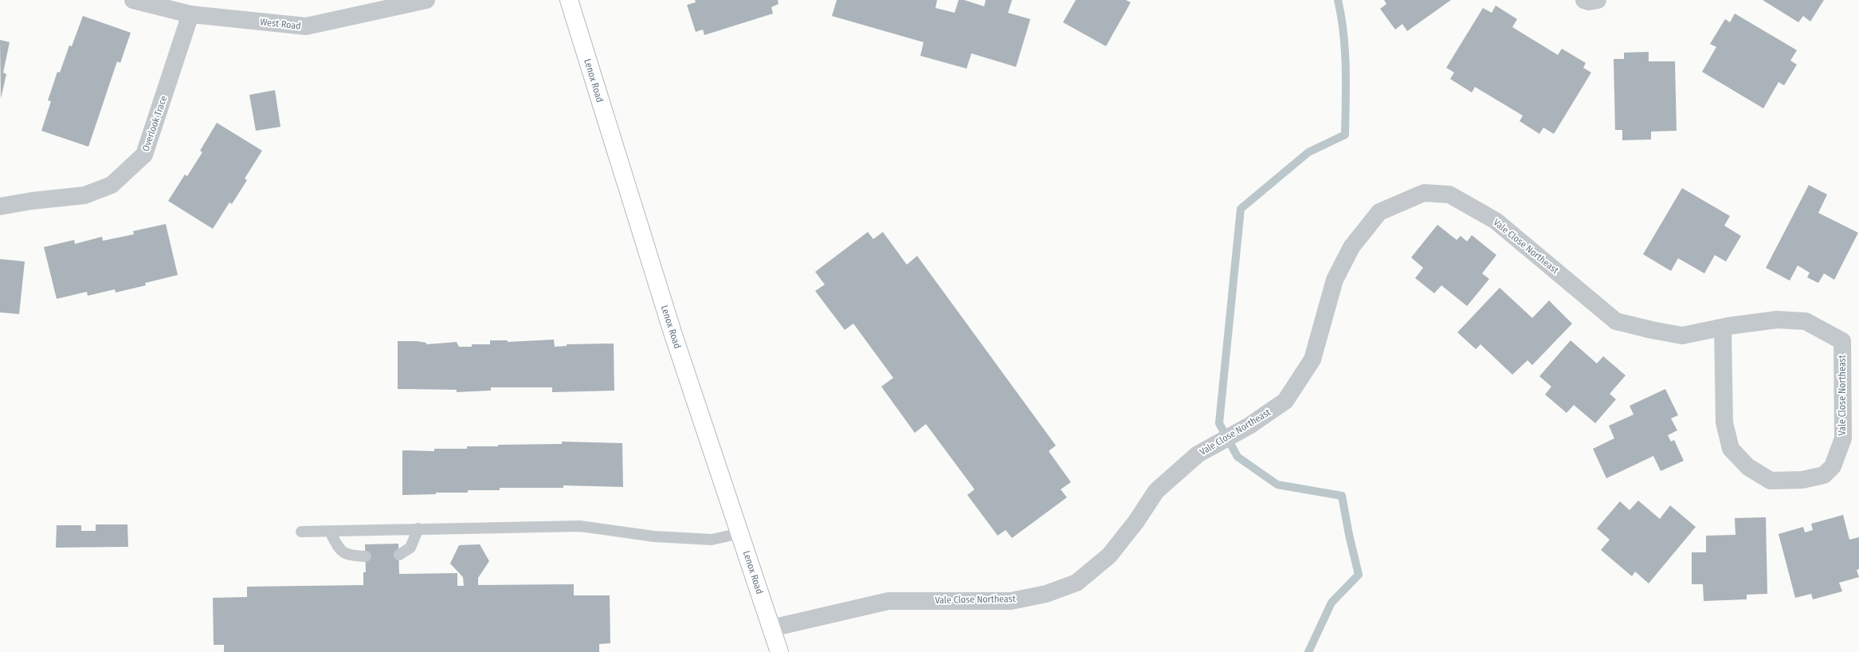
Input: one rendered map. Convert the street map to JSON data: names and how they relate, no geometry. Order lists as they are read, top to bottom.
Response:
{
  "streets": {
    "street": [
      "West Road",
      "Lenox Road",
      "Overlook Trace",
      "Vale Close Northeast"
    ]
  },
  "crossings": [
    ["West Road", "Overlook Trace"],
    ["Lenox Road", "Vale Close Northeast"]
  ]
}
